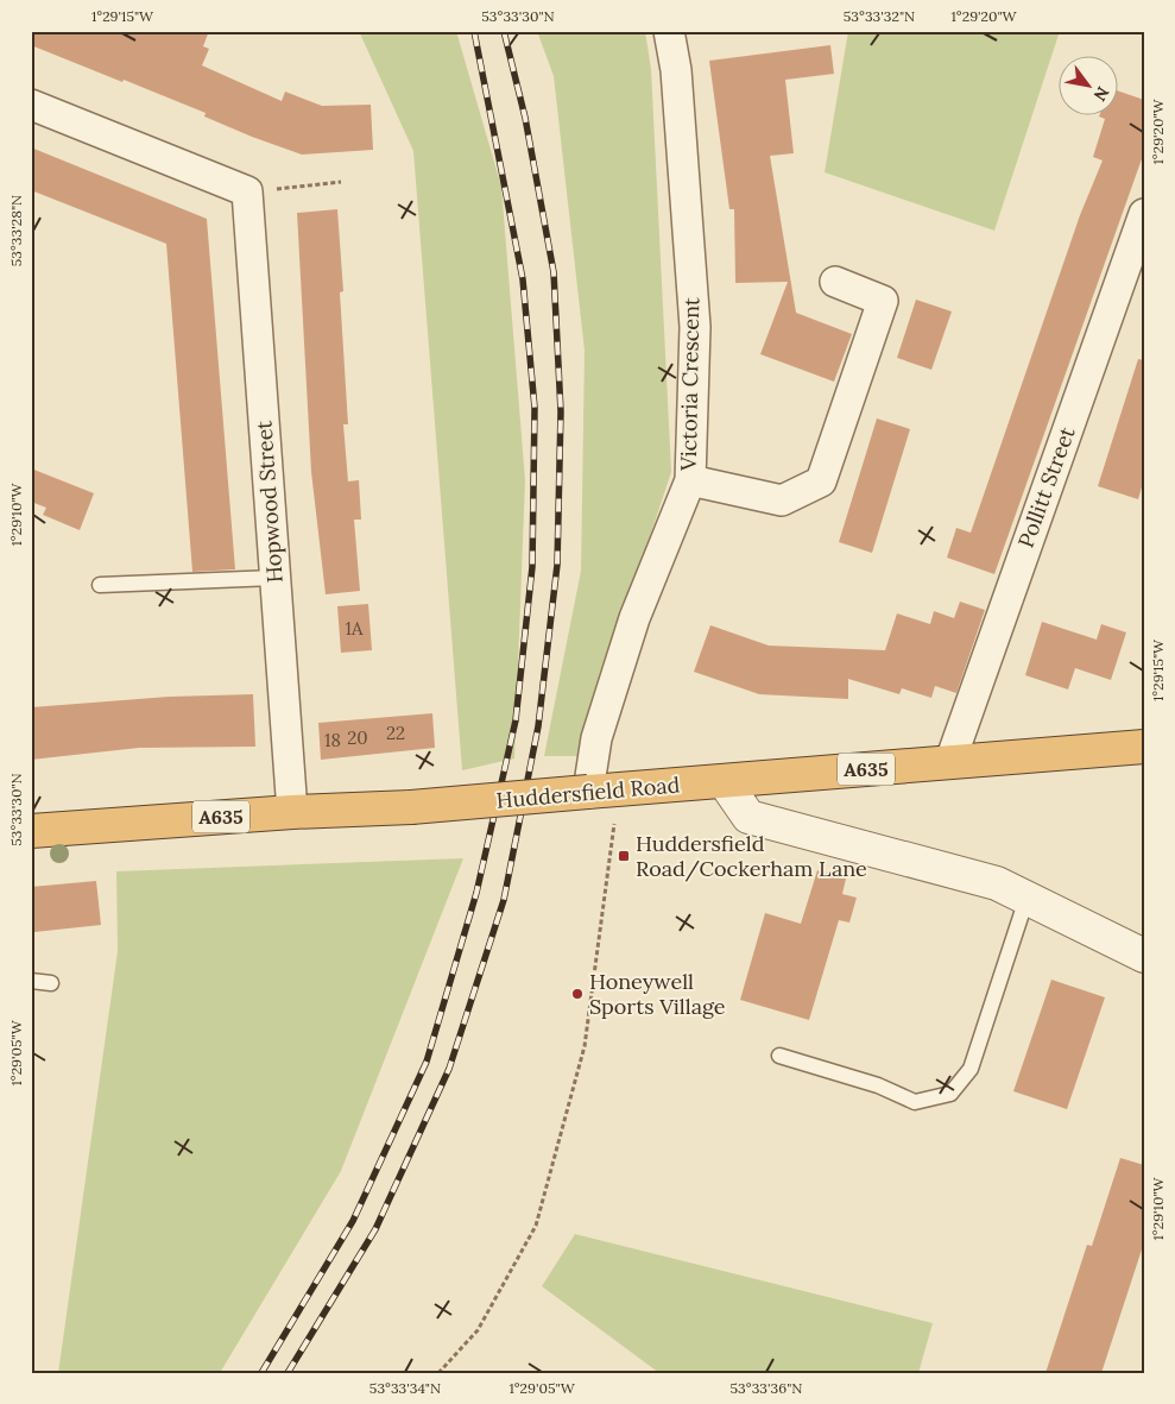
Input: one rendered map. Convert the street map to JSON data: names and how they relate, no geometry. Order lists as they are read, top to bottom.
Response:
{
  "streets": {
    "highway": ["A635", "Huddersfield Road"],
    "street": ["Victoria Crescent", "Pollitt Street", "Hopwood Street"]
  },
  "crossings": [
    ["Victoria Crescent", "Huddersfield Road"],
    ["Pollitt Street", "Huddersfield Road"],
    ["Hopwood Street", "Huddersfield Road"]
  ],
  "places": {
    "transit": ["Huddersfield Road/Cockerham Lane"],
    "other": ["Honeywell Sports Village"]
  },
  "house_numbers": [
    "1A",
    "22",
    "20",
    "18"
  ],
  "north": "bottom right",
  "coordinates": [
    "1°29'15\"W",
    "53°33'30\"N",
    "53°33'32\"N",
    "1°29'20\"W",
    "53°33'28\"N",
    "1°29'10\"W",
    "1°29'05\"W",
    "53°33'34\"N",
    "53°33'36\"N"
  ]
}
